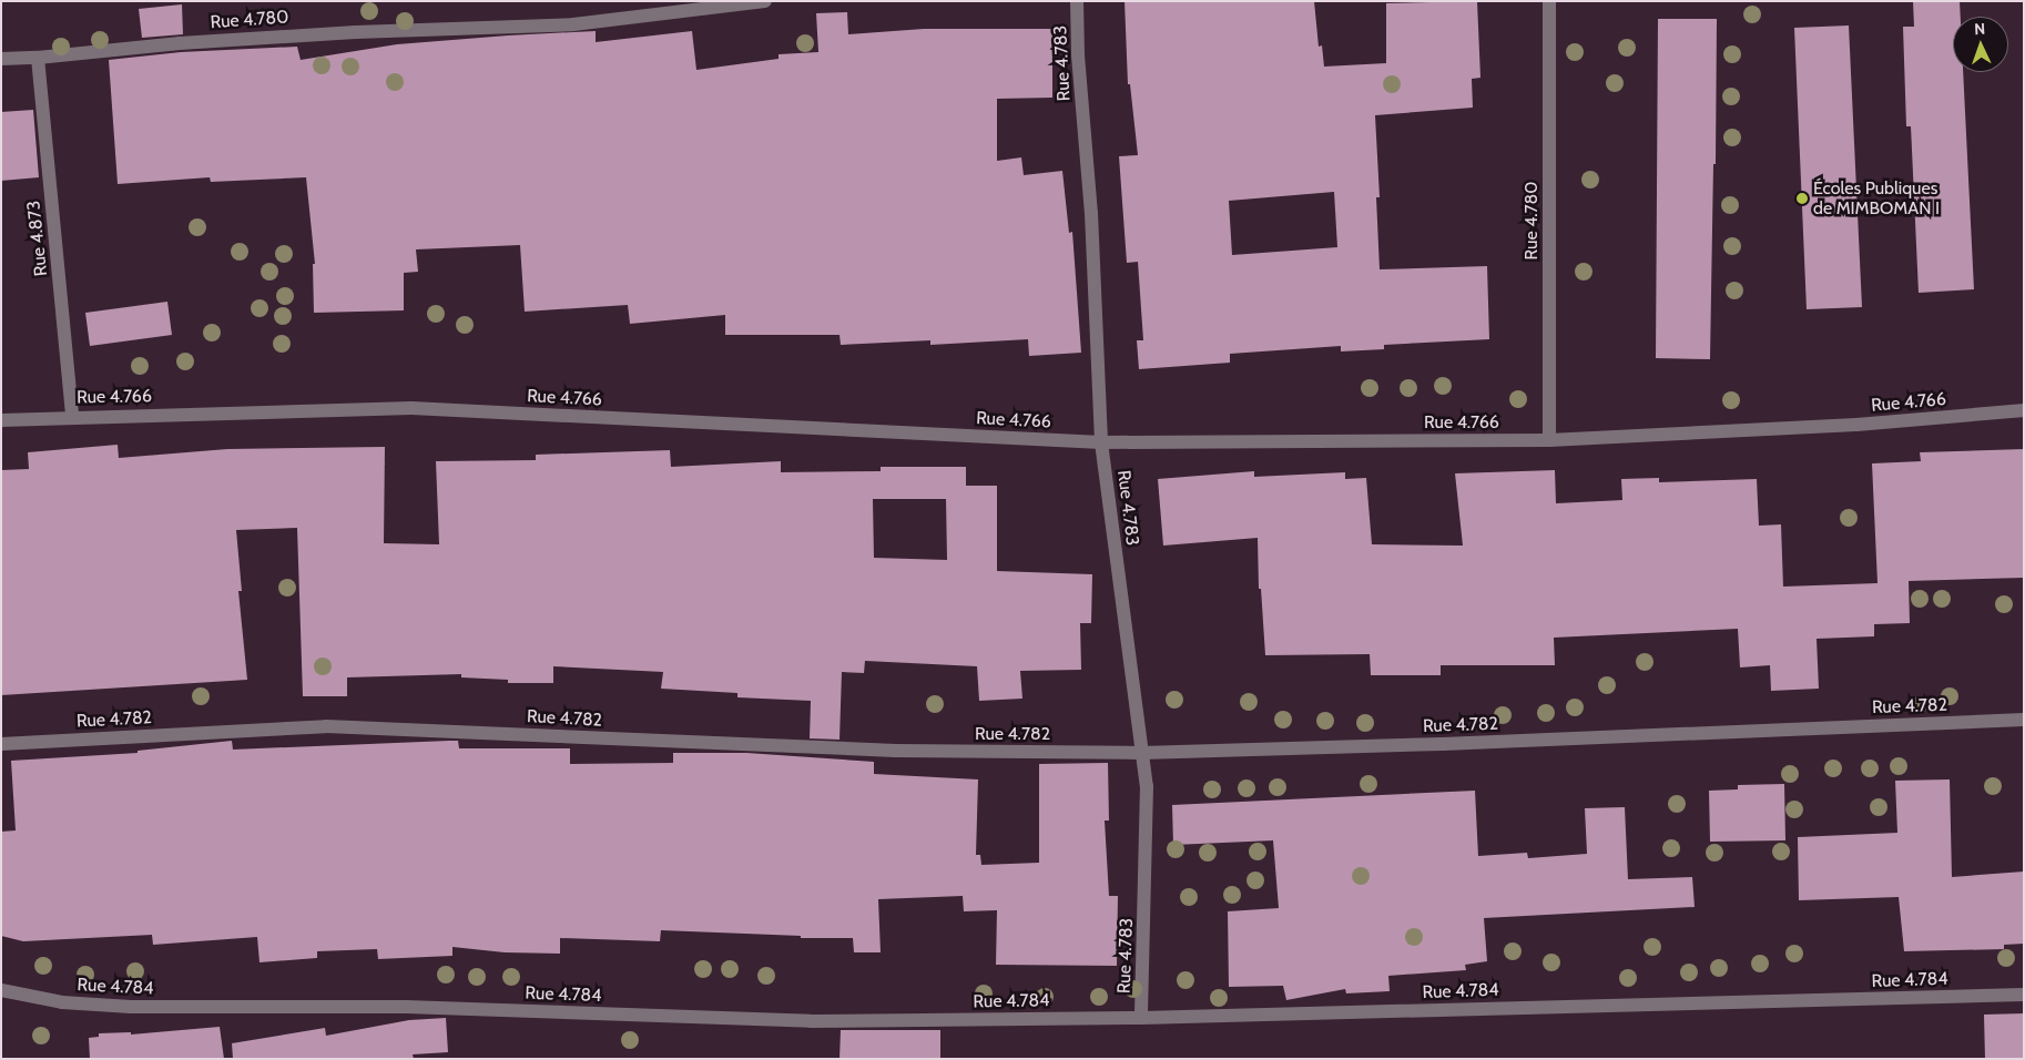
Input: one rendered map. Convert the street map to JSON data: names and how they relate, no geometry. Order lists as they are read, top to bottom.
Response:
{
  "streets": {
    "street": [
      "Rue 4.780",
      "Rue 4.783",
      "Rue 4.873",
      "Rue 4.766",
      "Rue 4.782",
      "Rue 4.784"
    ]
  },
  "crossings": [
    ["Rue 4.780", "Rue 4.873"],
    ["Rue 4.780", "Rue 4.766"],
    ["Rue 4.783", "Rue 4.766"],
    ["Rue 4.783", "Rue 4.782"],
    ["Rue 4.783", "Rue 4.784"],
    ["Rue 4.873", "Rue 4.766"]
  ],
  "places": ["Écoles Publiques de MIMBOMAN I"],
  "north": "top"
}
